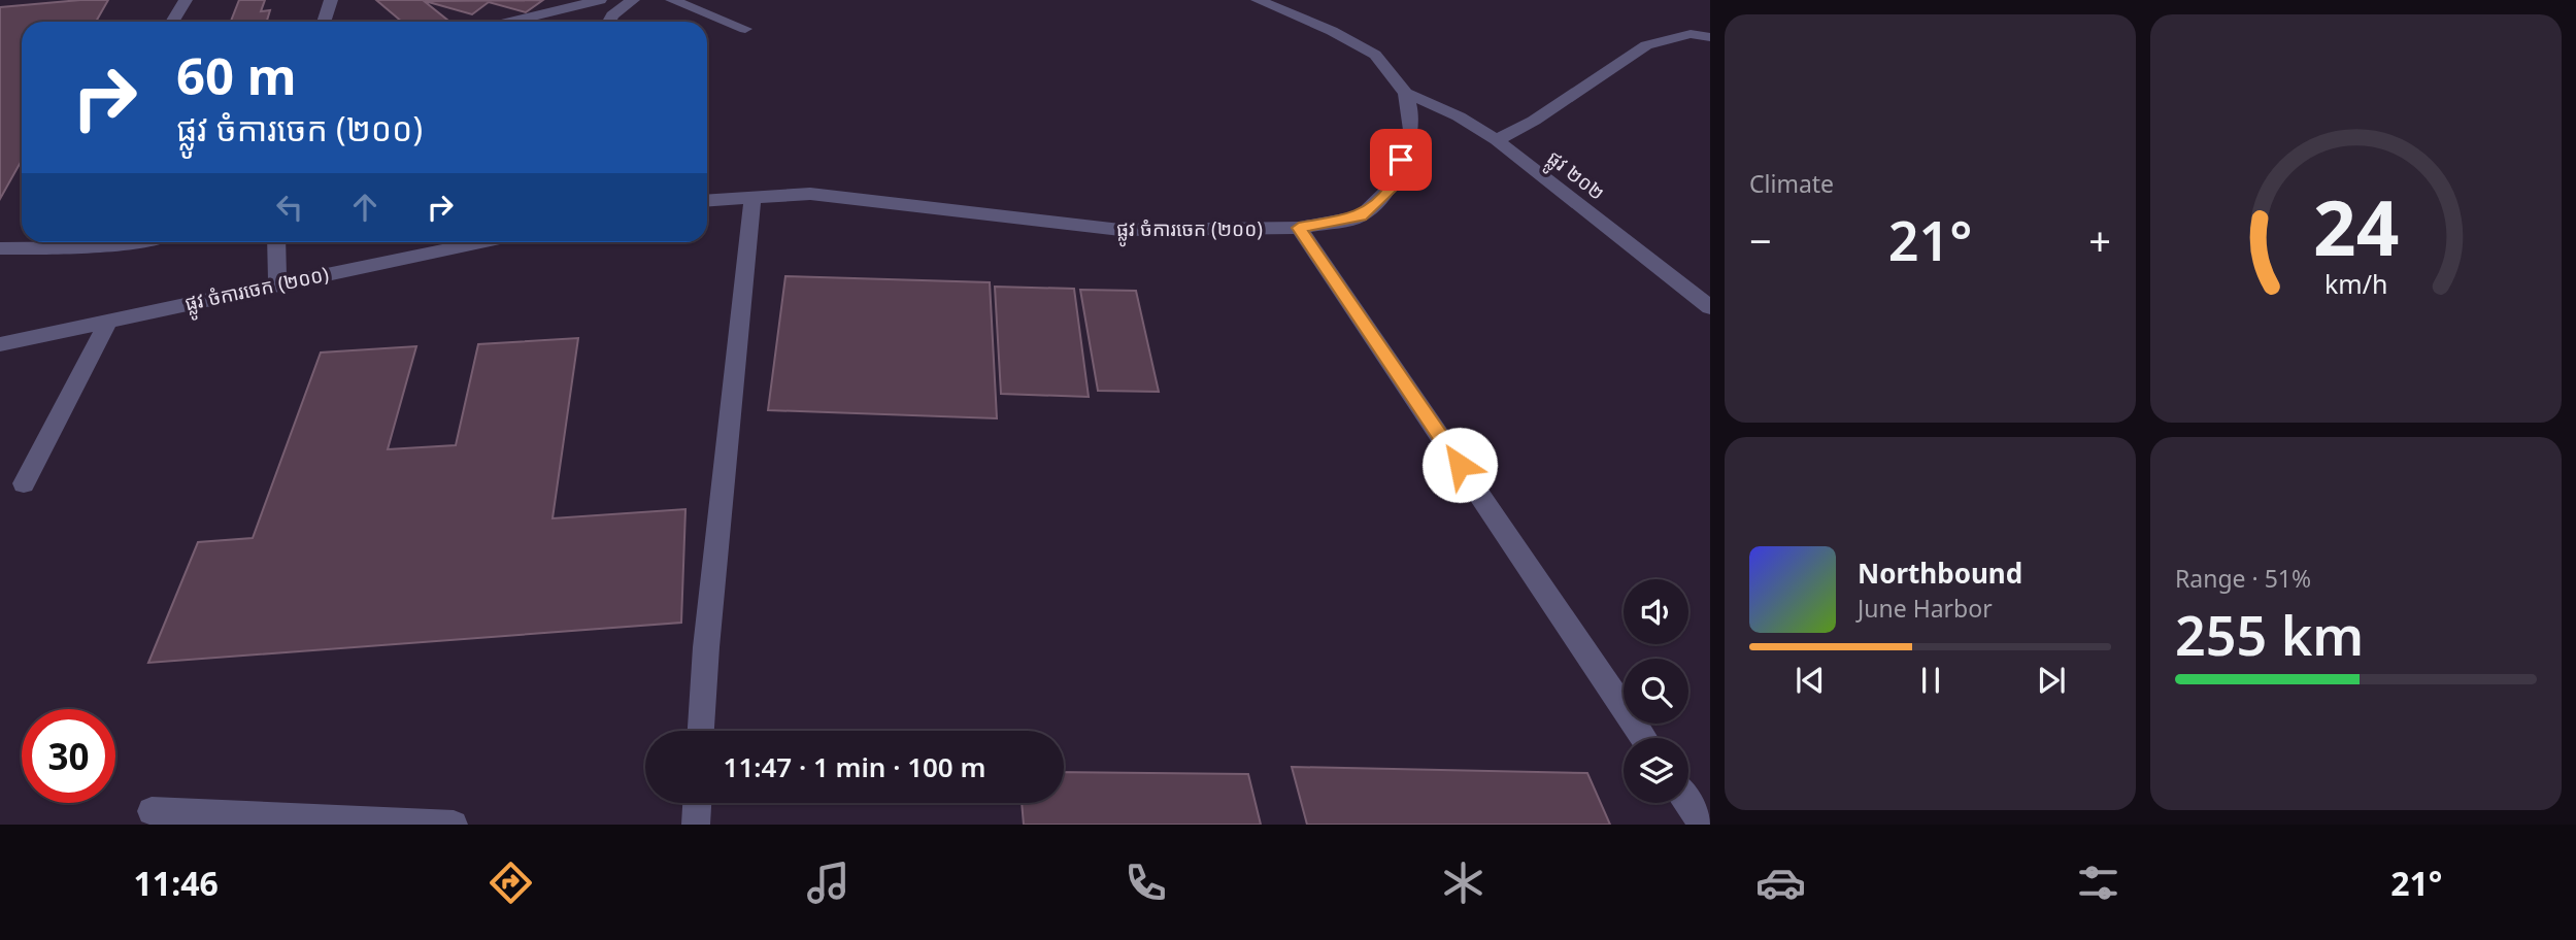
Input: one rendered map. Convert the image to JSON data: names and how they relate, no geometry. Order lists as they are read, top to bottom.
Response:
{
  "streets": {
    "street": ["ផ្លូវ ២០២", "ផ្លូវ ចំការចេក (២០០)"]
  },
  "crossings": [
    ["ផ្លូវ ២០២", "ផ្លូវ ចំការចេក (២០០)"]
  ],
  "page": {
    "tile": [
      "Climate",
      ["Range · 51%", "255 km"]
    ],
    "turn": ["60 m", "ផ្លូវ ចំការចេក (២០០)"],
    "heat": ["−", "21°", "+"],
    "song": ["Northbound", "June Harbor"],
    "limit": "30",
    "trip": "11:47 · 1 min · 100 m",
    "tabs": ["11:46", "21°"],
    "gauge": ["24", "km/h"]
  }
}
